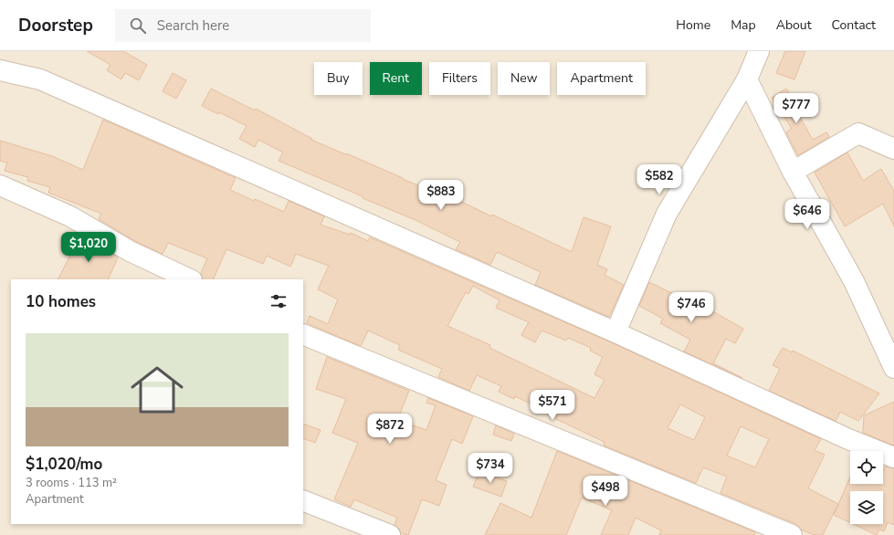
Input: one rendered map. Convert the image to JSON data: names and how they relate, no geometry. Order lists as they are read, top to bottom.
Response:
{
  "page": {
    "header": "Doorstep",
    "search": "Search here",
    "nav": [
      "Home",
      "Map",
      "About",
      "Contact"
    ],
    "chip": [
      "Buy",
      "Rent",
      "Filters",
      "New",
      "Apartment"
    ],
    "price": [
      "$777",
      "$582",
      "$883",
      "$646",
      "$1,020",
      "$746",
      "$571",
      "$872",
      "$734",
      "$498"
    ],
    "heading": "10 homes",
    "list": [
      {
        "name": "$1,020/mo",
        "note": "3 rooms · 113 m² · Apartment"
      }
    ]
  }
}
